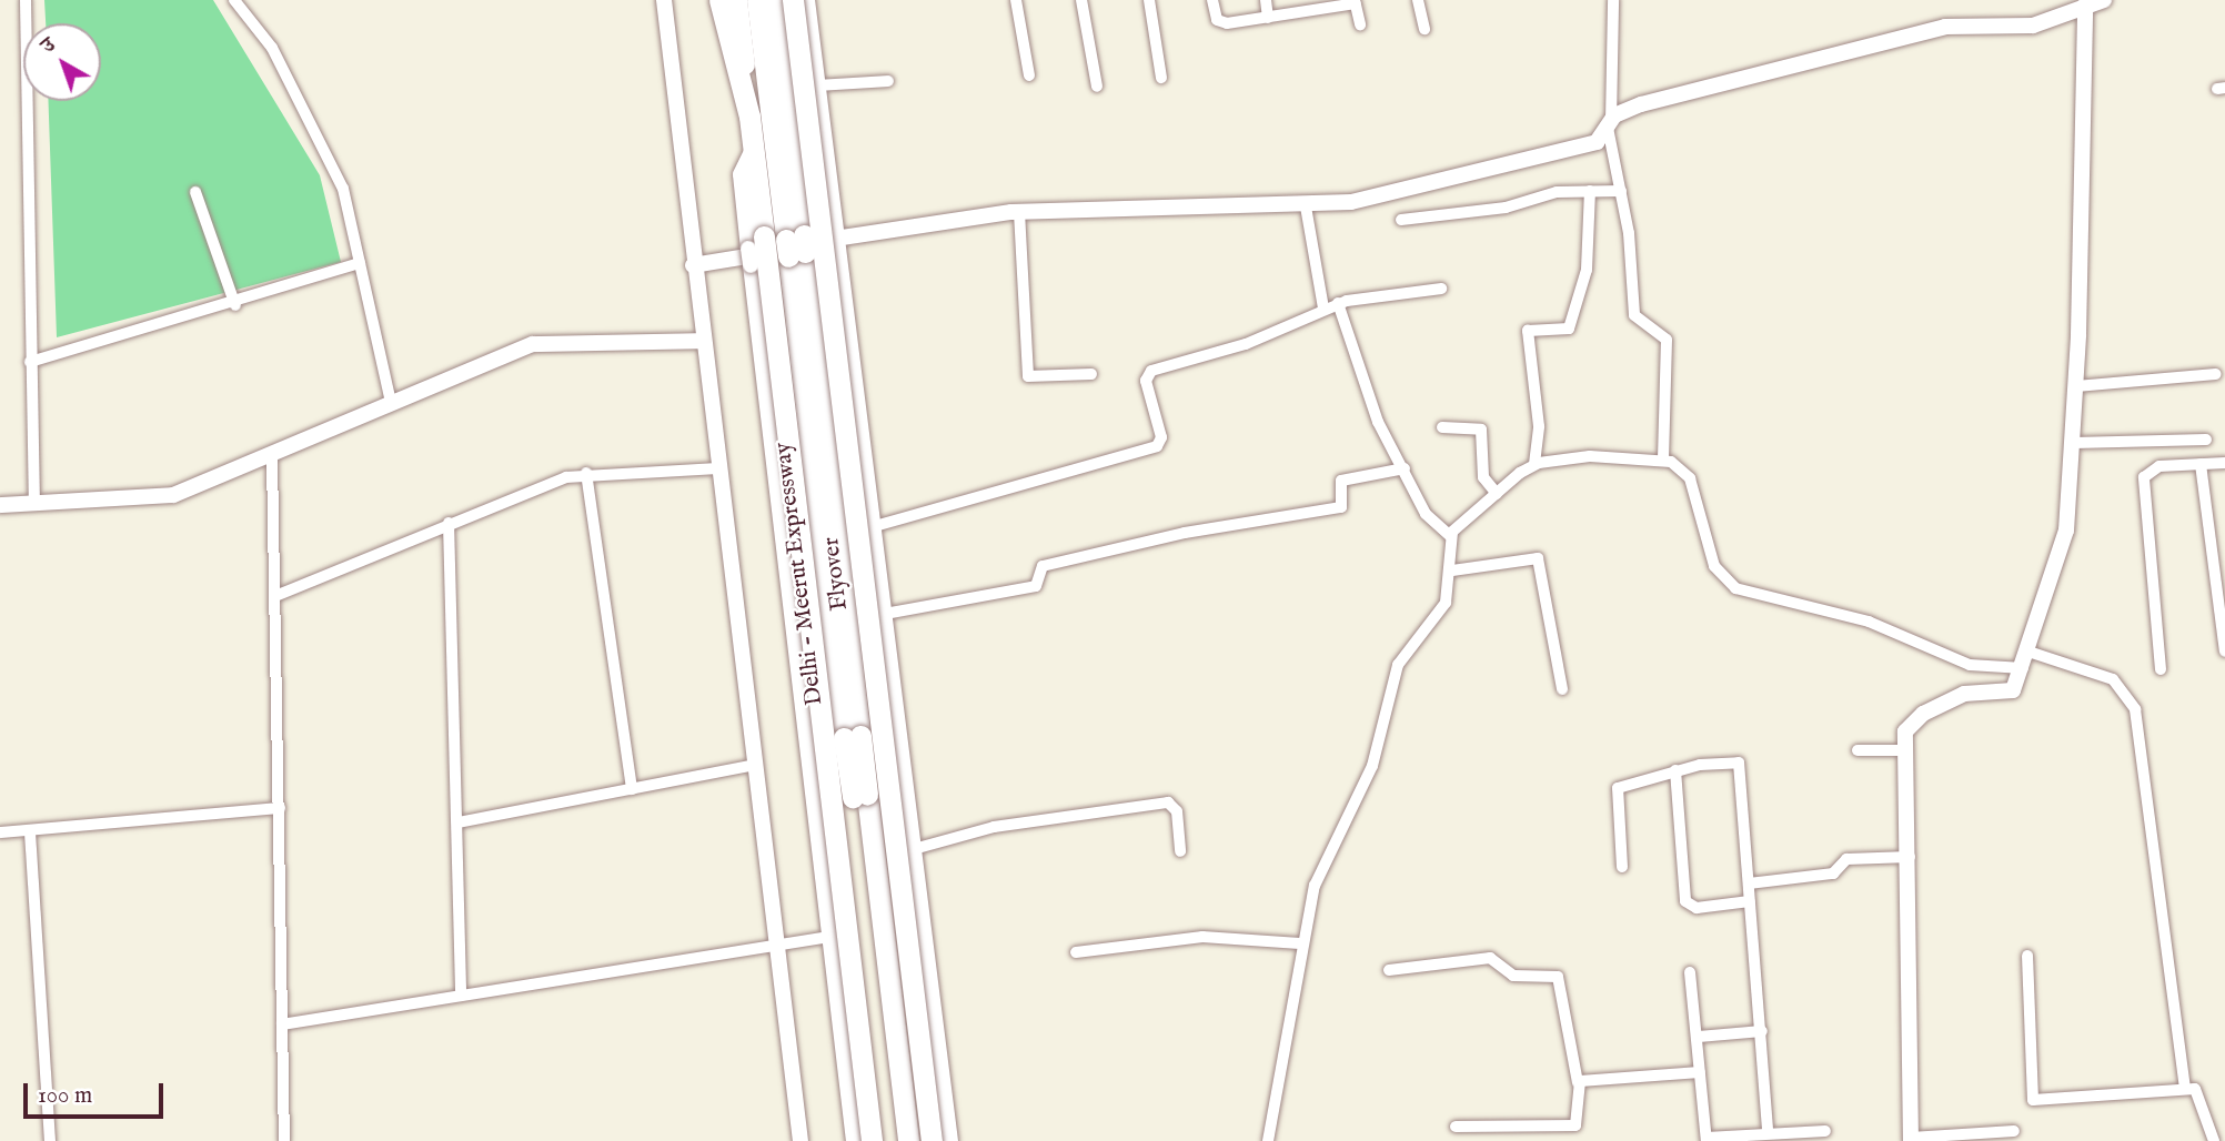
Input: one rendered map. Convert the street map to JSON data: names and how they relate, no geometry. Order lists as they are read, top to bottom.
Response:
{
  "streets": {
    "highway": ["Delhi - Meerut Expressway", "Flyover"]
  },
  "scale_bar": "100 m",
  "north": "top left"
}
